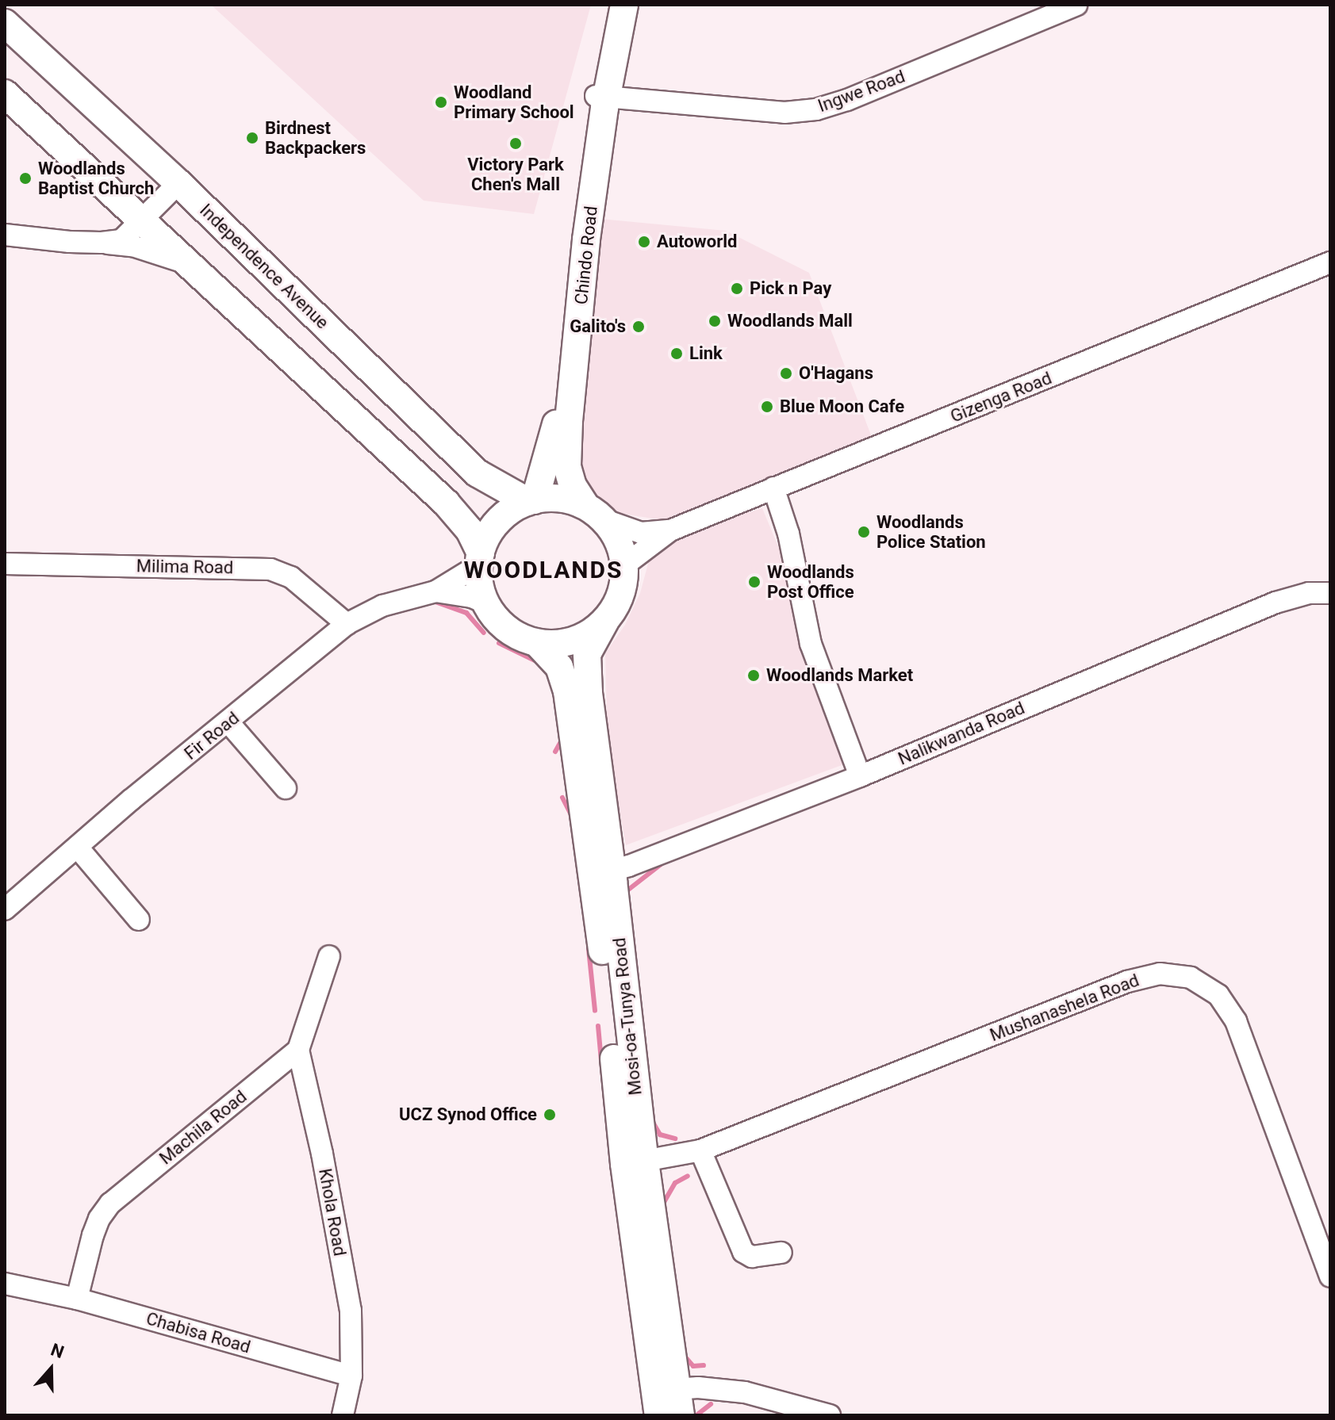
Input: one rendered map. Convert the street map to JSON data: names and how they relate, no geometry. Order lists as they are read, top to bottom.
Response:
{
  "streets": {
    "main road": ["Chindo Road", "Independence Avenue", "Mosi-oa-Tunya Road"],
    "street": [
      "Ingwe Road",
      "Gizenga Road",
      "Milima Road",
      "Nalikwanda Road",
      "Fir Road",
      "Mushanashela Road",
      "Machila Road",
      "Khola Road",
      "Chabisa Road"
    ]
  },
  "crossings": [
    ["Ingwe Road", "Chindo Road"],
    ["Chindo Road", "Independence Avenue"],
    ["Chindo Road", "Gizenga Road"],
    ["Chindo Road", "Fir Road"],
    ["Chindo Road", "Mosi-oa-Tunya Road"],
    ["Independence Avenue", "Gizenga Road"],
    ["Independence Avenue", "Fir Road"],
    ["Independence Avenue", "Mosi-oa-Tunya Road"],
    ["Gizenga Road", "Fir Road"],
    ["Gizenga Road", "Mosi-oa-Tunya Road"],
    ["Milima Road", "Fir Road"],
    ["Nalikwanda Road", "Mosi-oa-Tunya Road"],
    ["Fir Road", "Mosi-oa-Tunya Road"],
    ["Mushanashela Road", "Mosi-oa-Tunya Road"],
    ["Machila Road", "Khola Road"],
    ["Machila Road", "Chabisa Road"],
    ["Khola Road", "Chabisa Road"]
  ],
  "districts": ["WOODLANDS"],
  "places": [
    "Woodland Primary School",
    "Birdnest Backpackers",
    "Victory Park Chen's Mall",
    "Woodlands Baptist Church",
    "Autoworld",
    "Pick n Pay",
    "Woodlands Mall",
    "Galito's",
    "Link",
    "O'Hagans",
    "Blue Moon Cafe",
    "Woodlands Police Station",
    "Woodlands Post Office",
    "Woodlands Market",
    "UCZ Synod Office"
  ],
  "north": "top"
}
